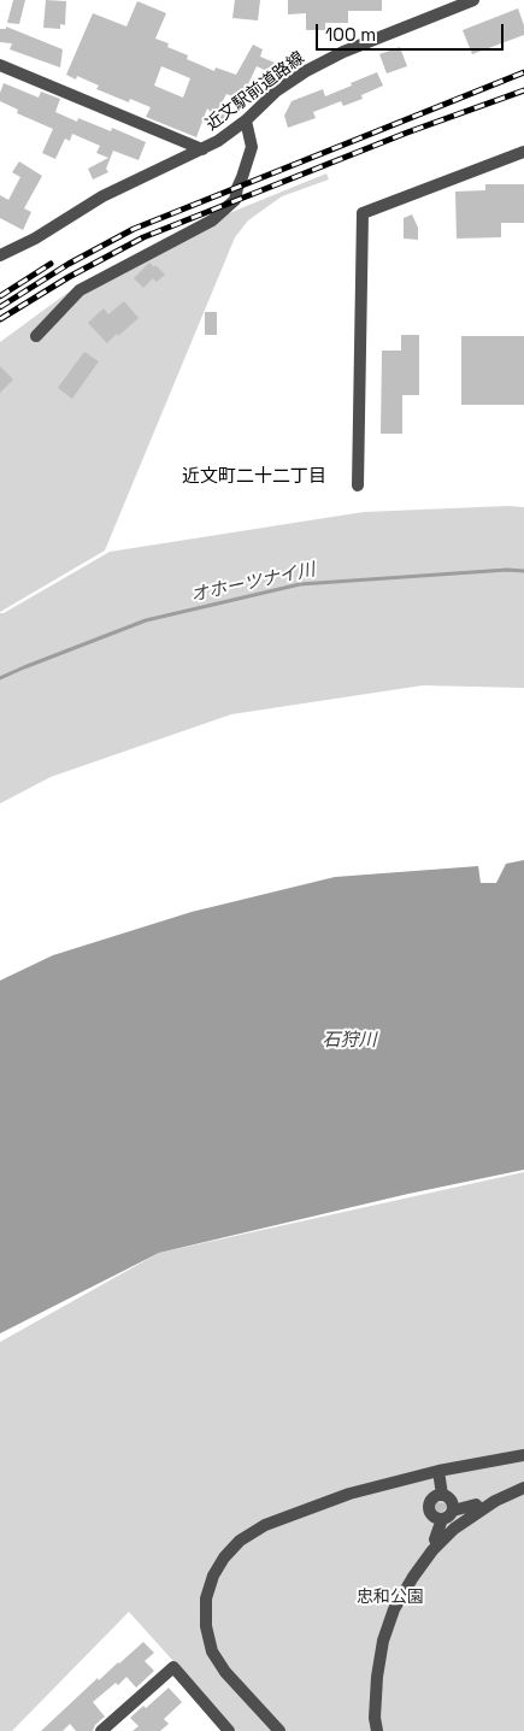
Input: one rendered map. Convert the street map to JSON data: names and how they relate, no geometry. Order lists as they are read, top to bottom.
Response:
{
  "streets": {
    "street": ["近文駅前道路線"]
  },
  "districts": ["近文町二十二丁目"],
  "water": ["オホーツナイ川", "石狩川"],
  "parks": ["忠和公園"],
  "scale_bar": "100 m"
}
